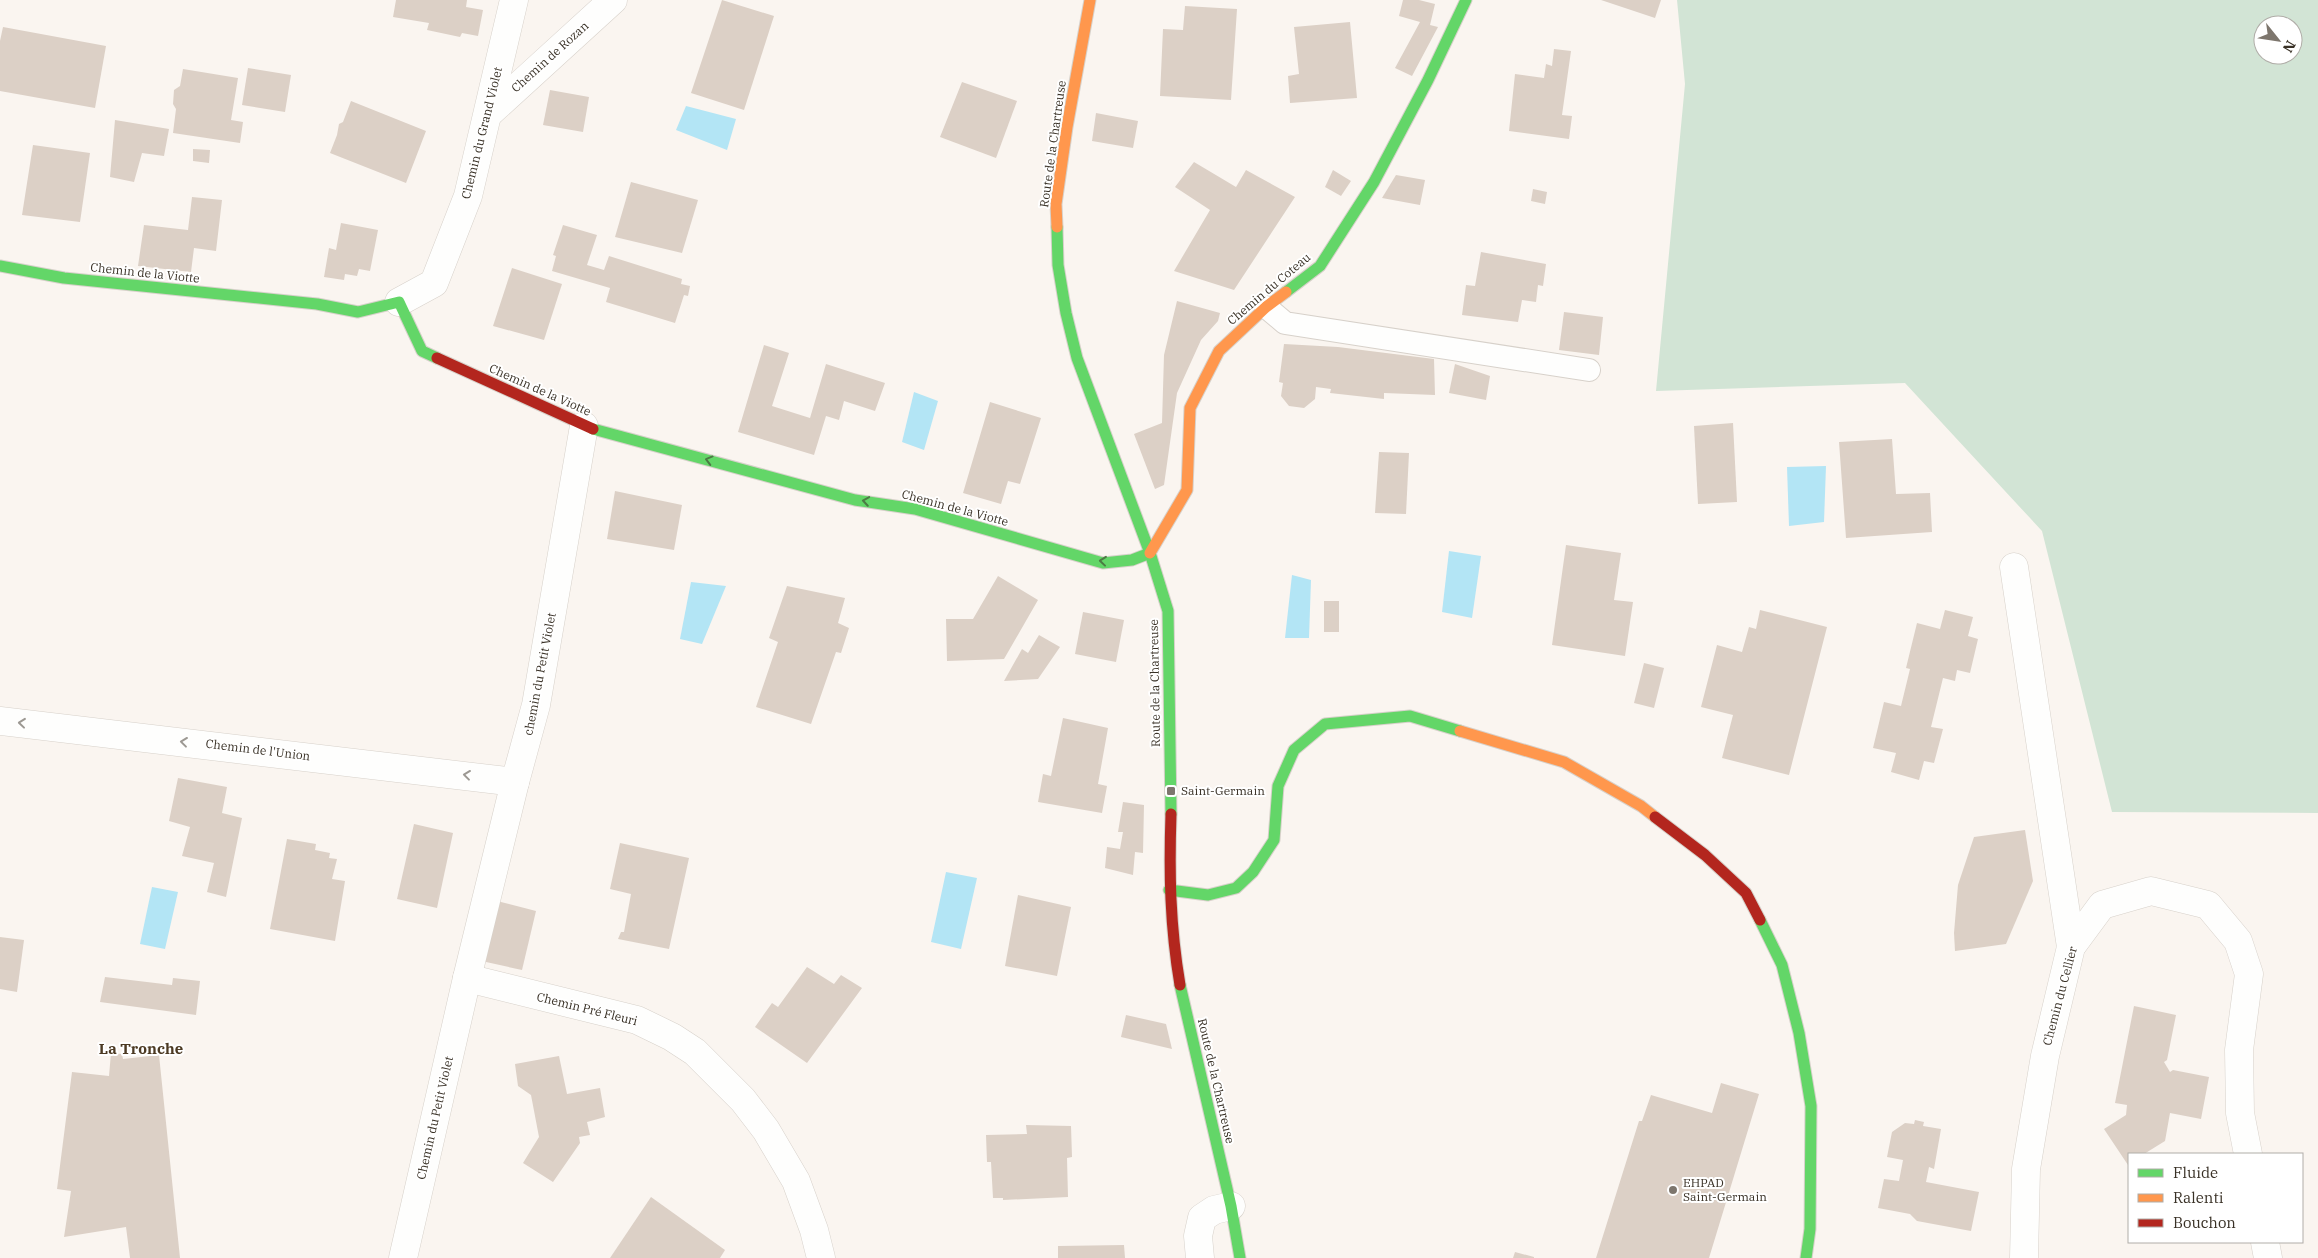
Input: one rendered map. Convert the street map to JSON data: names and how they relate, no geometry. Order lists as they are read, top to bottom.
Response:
{
  "streets": {
    "street": [
      "Chemin de Rozan",
      "Chemin du Grand Violet",
      "Route de la Chartreuse",
      "Chemin de la Viotte",
      "Chemin du Coteau",
      "chemin du Petit Violet",
      "Chemin de l'Union",
      "Chemin du Cellier",
      "Chemin Pré Fleuri",
      "Chemin du Petit Violet"
    ]
  },
  "crossings": [
    ["Chemin de Rozan", "Chemin du Grand Violet"],
    ["Chemin du Grand Violet", "Chemin de la Viotte"],
    ["Route de la Chartreuse", "Chemin de la Viotte"],
    ["Route de la Chartreuse", "Chemin du Coteau"],
    ["Chemin de la Viotte", "Chemin du Coteau"],
    ["Chemin de la Viotte", "chemin du Petit Violet"],
    ["chemin du Petit Violet", "Chemin de l'Union"],
    ["chemin du Petit Violet", "Chemin Pré Fleuri"],
    ["chemin du Petit Violet", "Chemin du Petit Violet"],
    ["Chemin Pré Fleuri", "Chemin du Petit Violet"]
  ],
  "one_way": ["Chemin de la Viotte", "Chemin de l'Union"],
  "districts": ["La Tronche"],
  "places": {
    "transit": ["Saint-Germain"],
    "other": ["EHPAD Saint-Germain"]
  },
  "legend": ["Fluide", "Ralenti", "Bouchon"],
  "north": "bottom right"
}
